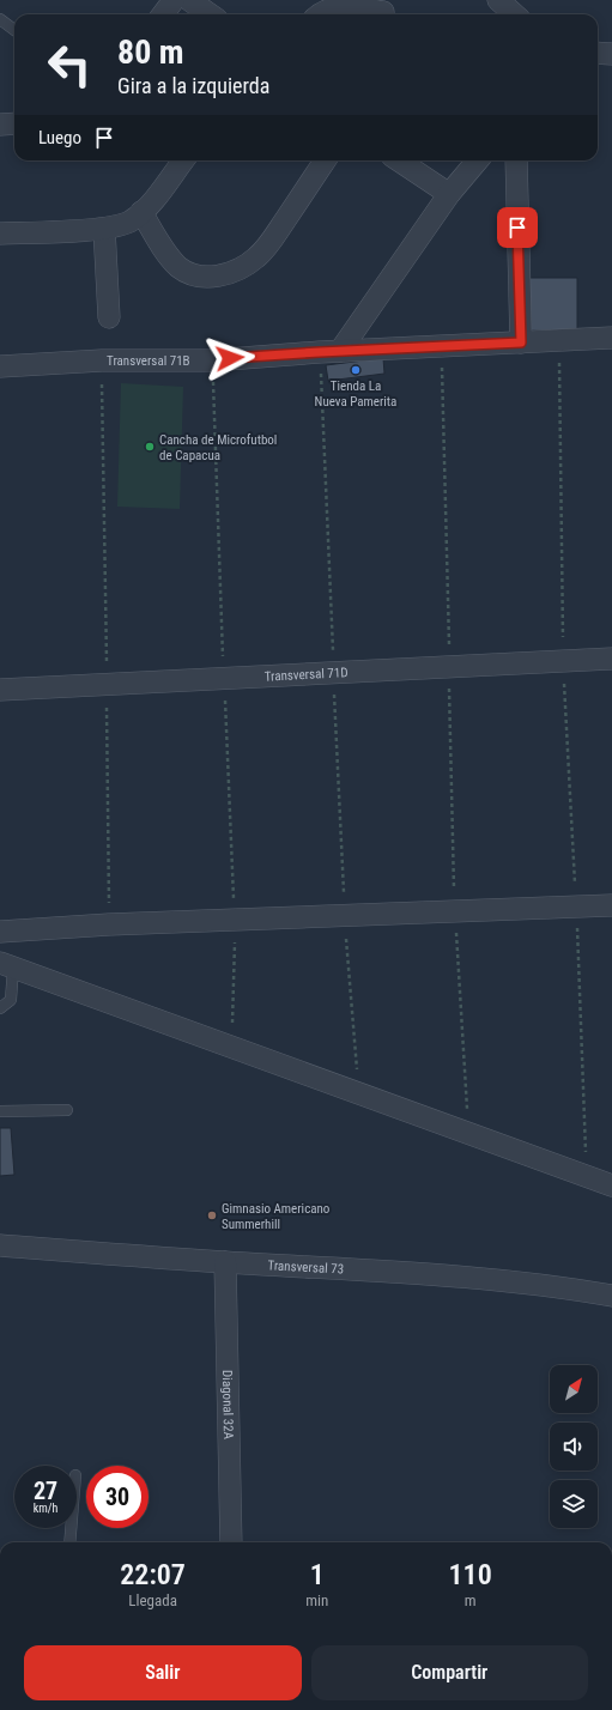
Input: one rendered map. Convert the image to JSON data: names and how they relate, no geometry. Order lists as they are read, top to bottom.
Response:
{
  "streets": {
    "street": [
      "Transversal 71B",
      "Transversal 71D",
      "Transversal 73",
      "Diagonal 32A"
    ]
  },
  "crossings": [
    ["Transversal 73", "Diagonal 32A"]
  ],
  "places": ["Tienda La Nueva Pamerita", "Cancha de Microfutbol de Capacua", "Gimnasio Americano Summerhill"],
  "north": "top right",
  "page": {
    "turn": ["80 m", "Gira a la izquierda"],
    "then": "Luego",
    "speed": "27 km/h",
    "limit": "30",
    "eta": [
      "22:07",
      "Llegada",
      "1",
      "min",
      "110",
      "m"
    ],
    "buttons": ["Salir", "Compartir"]
  }
}
